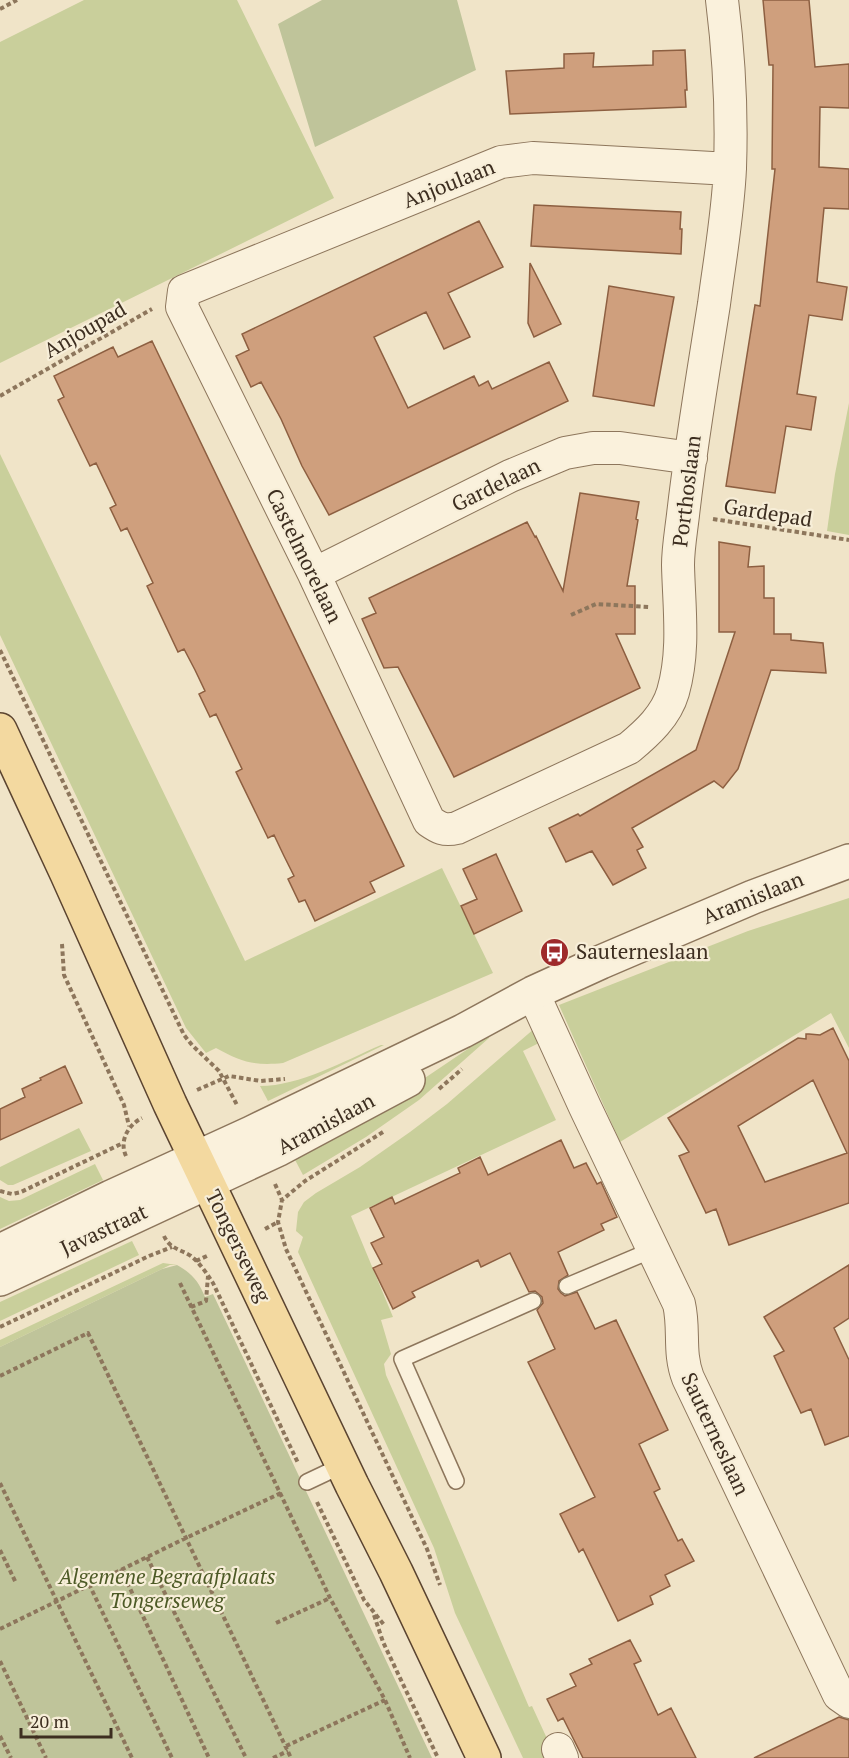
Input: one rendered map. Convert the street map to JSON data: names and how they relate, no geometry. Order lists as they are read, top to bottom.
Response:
{
  "streets": {
    "main road": ["Tongerseweg"],
    "street": [
      "Anjoulaan",
      "Gardelaan",
      "Porthoslaan",
      "Castelmorelaan",
      "Aramislaan",
      "Javastraat",
      "Sauterneslaan"
    ],
    "path": ["Anjoupad", "Gardepad"]
  },
  "crossings": [
    ["Anjoulaan", "Anjoupad"],
    ["Anjoulaan", "Porthoslaan"],
    ["Anjoulaan", "Castelmorelaan"],
    ["Anjoupad", "Castelmorelaan"],
    ["Gardelaan", "Porthoslaan"],
    ["Gardelaan", "Castelmorelaan"],
    ["Porthoslaan", "Gardepad"],
    ["Porthoslaan", "Castelmorelaan"],
    ["Aramislaan", "Javastraat"],
    ["Aramislaan", "Tongerseweg"],
    ["Aramislaan", "Sauterneslaan"],
    ["Javastraat", "Tongerseweg"]
  ],
  "parks": ["Algemene Begraafplaats Tongerseweg"],
  "places": {
    "bus stop": ["Sauterneslaan"]
  },
  "scale_bar": "20 m"
}
